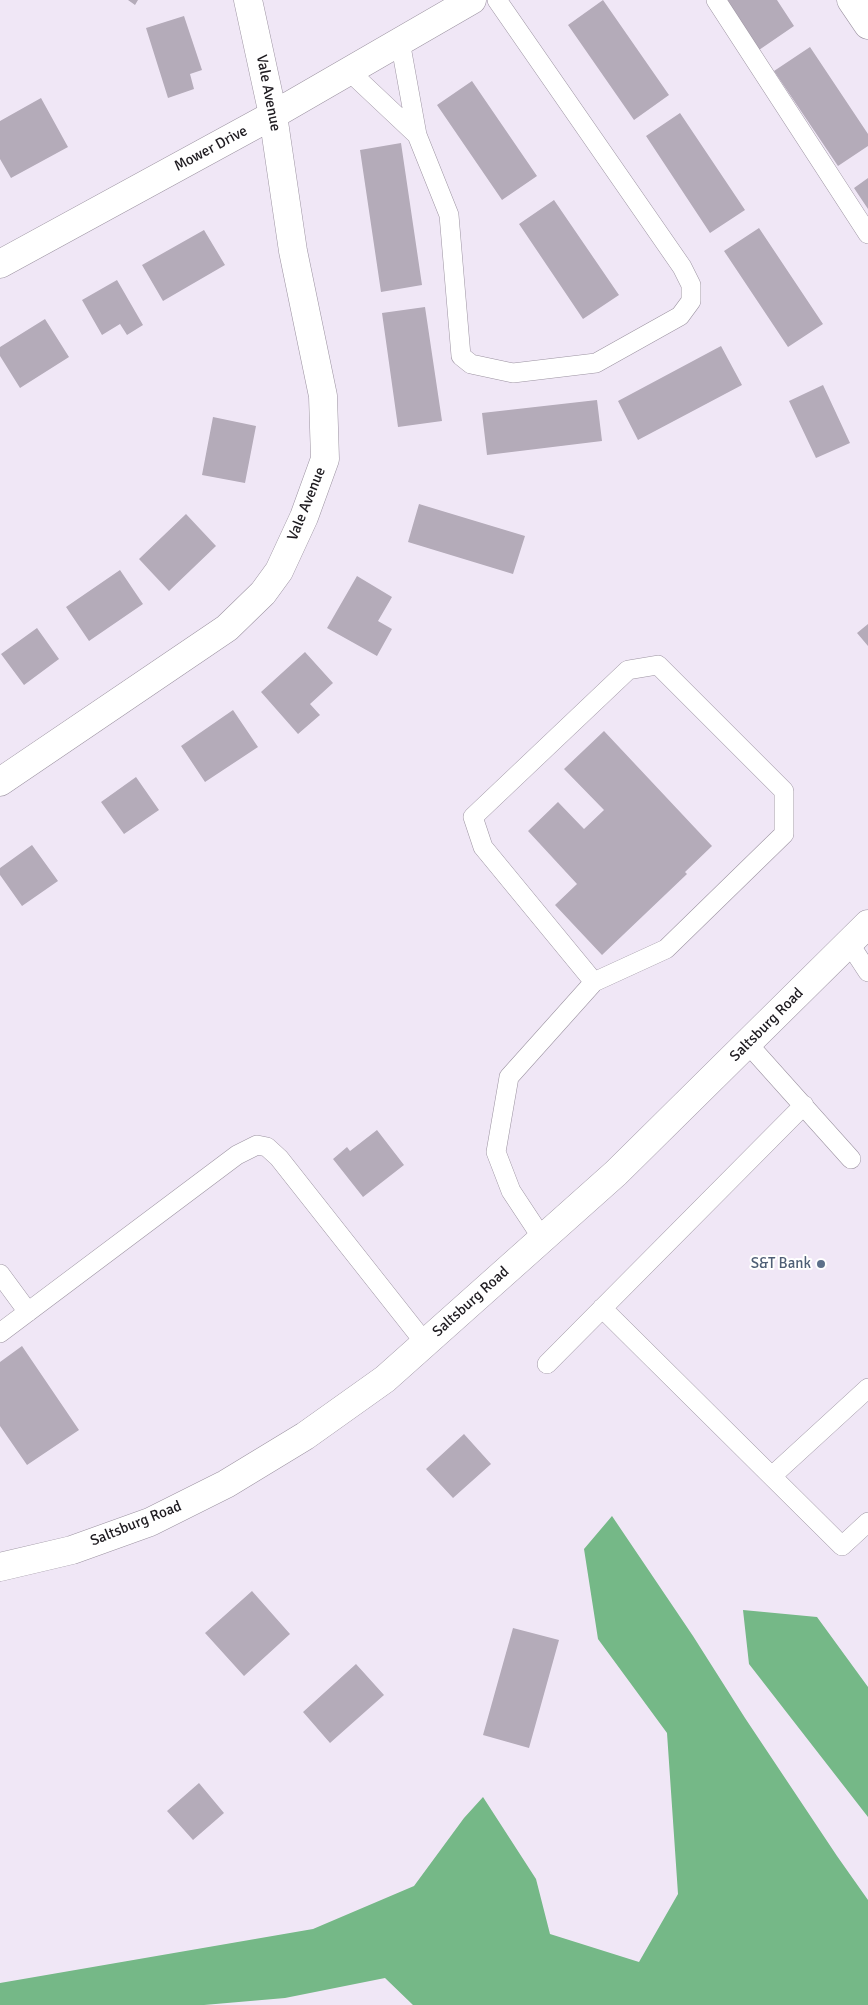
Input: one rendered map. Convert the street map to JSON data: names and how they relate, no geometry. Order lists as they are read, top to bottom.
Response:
{
  "streets": {
    "street": ["Vale Avenue", "Mower Drive", "Saltsburg Road"]
  },
  "crossings": [
    ["Vale Avenue", "Mower Drive"]
  ],
  "places": ["S&T Bank"]
}
